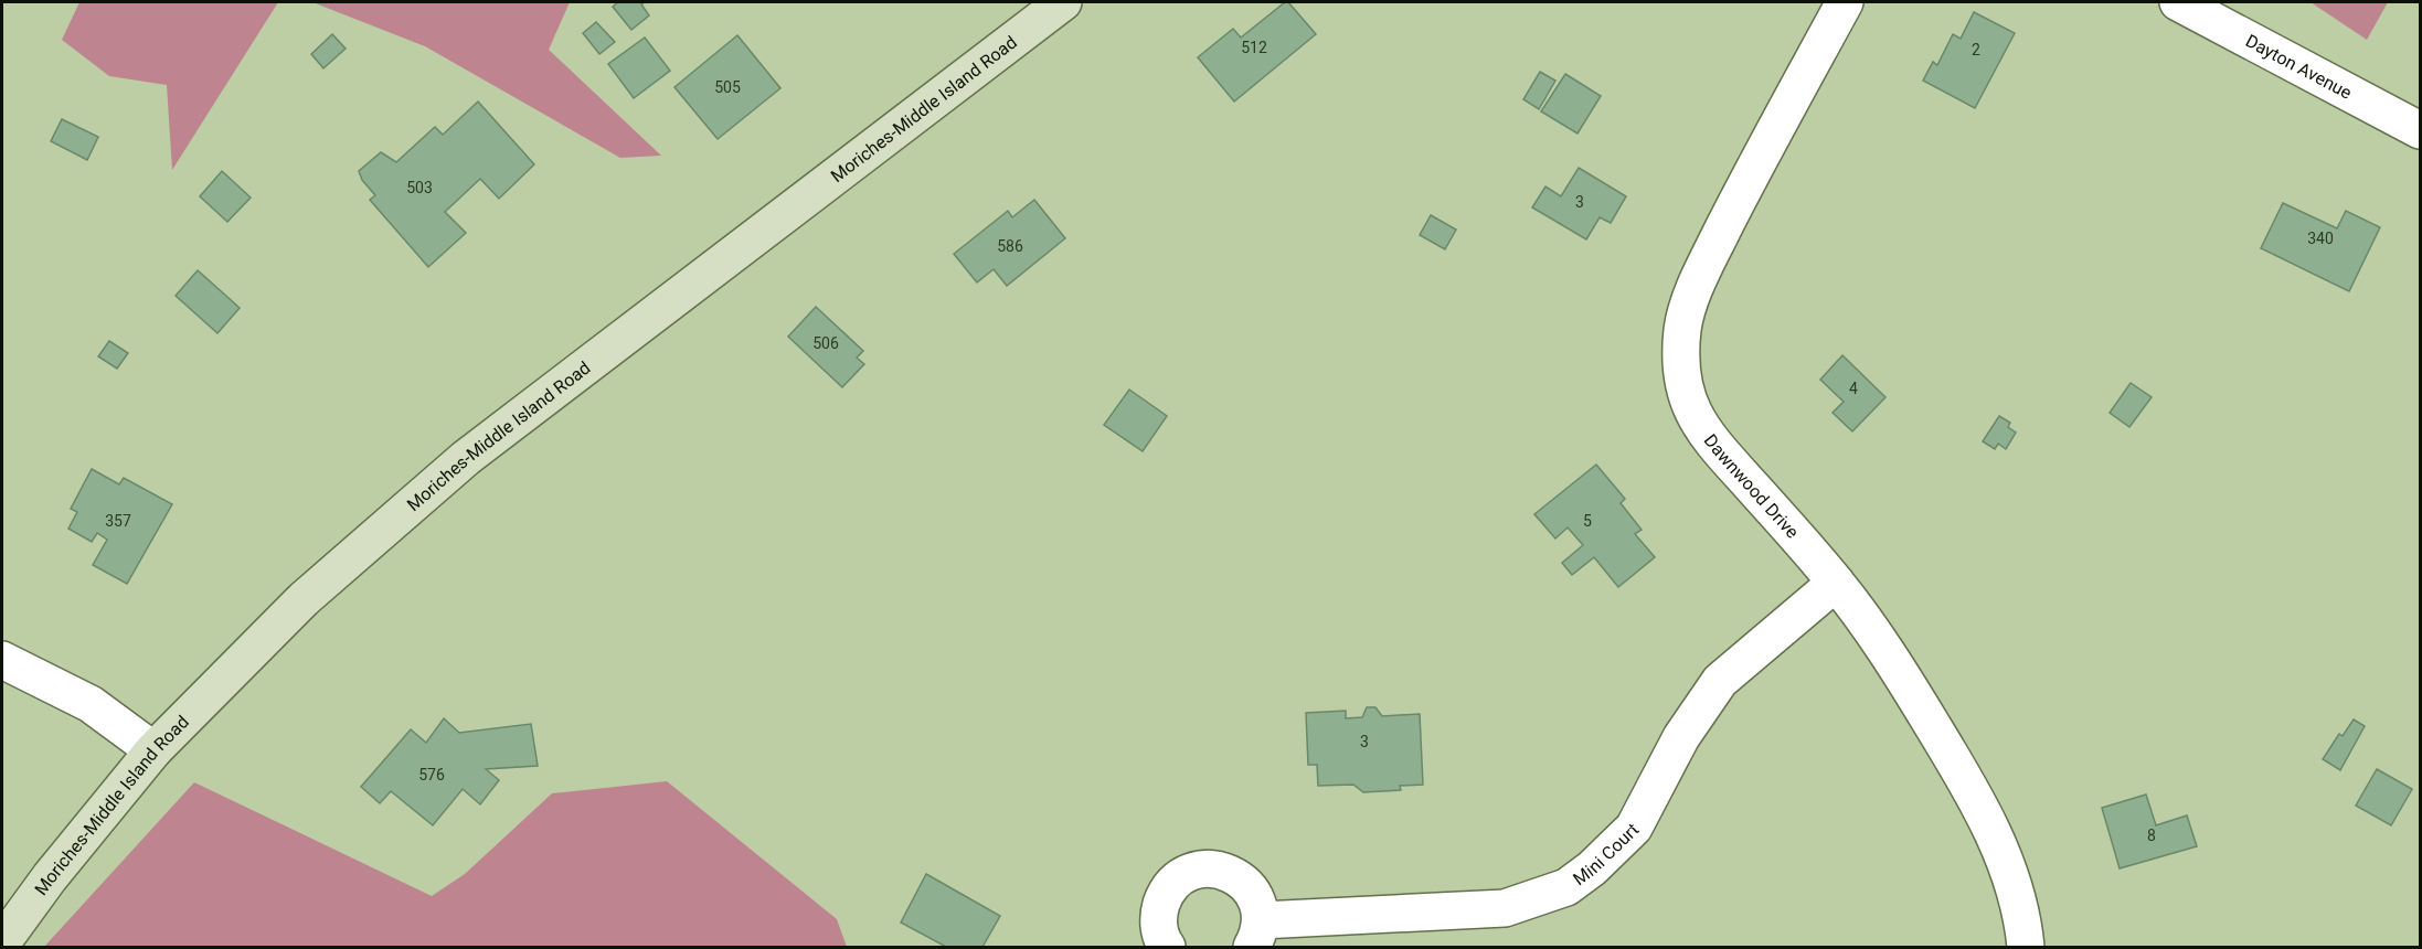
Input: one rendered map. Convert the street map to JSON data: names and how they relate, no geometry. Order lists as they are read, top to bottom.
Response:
{
  "streets": {
    "main road": ["Moriches-Middle Island Road"],
    "street": ["Dayton Avenue", "Dawnwood Drive", "Mini Court"]
  },
  "crossings": [
    ["Dawnwood Drive", "Mini Court"]
  ],
  "house_numbers": [
    "512",
    "2",
    "505",
    "503",
    "3",
    "340",
    "586",
    "506",
    "4",
    "357",
    "5",
    "3",
    "576",
    "8"
  ]
}
